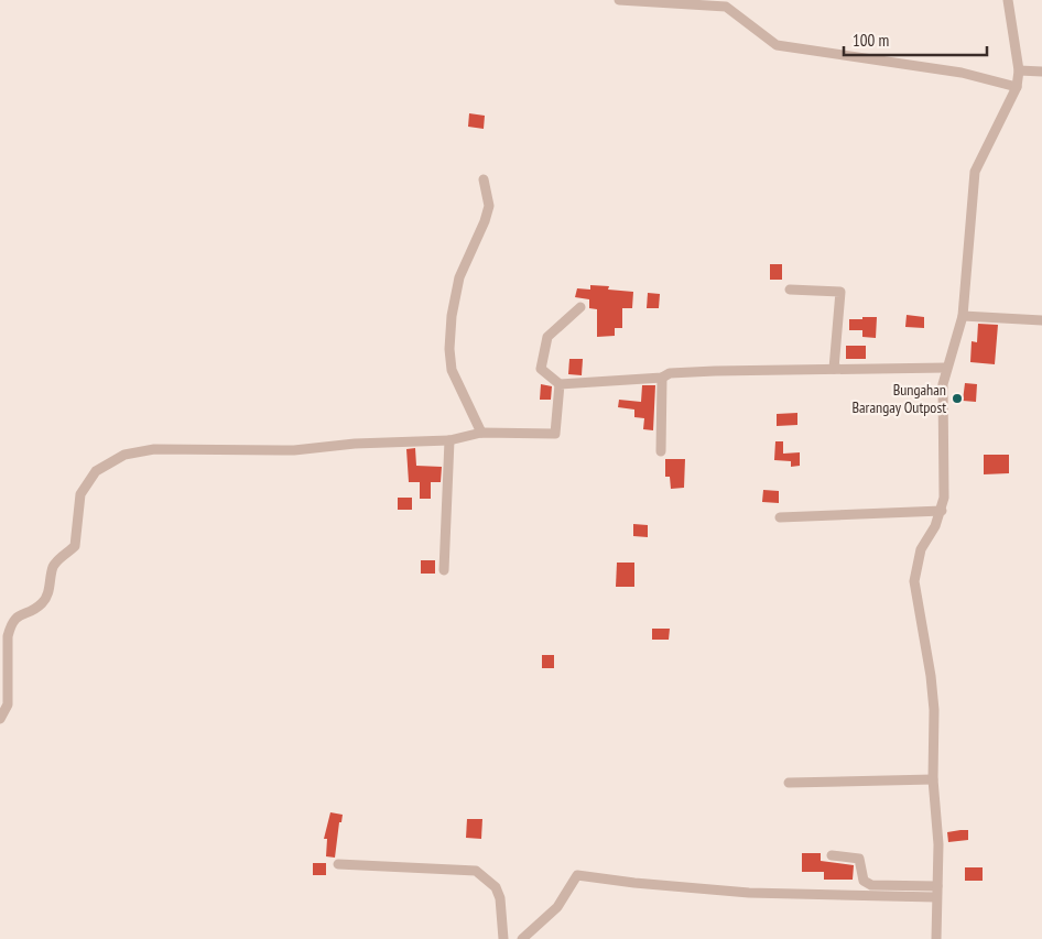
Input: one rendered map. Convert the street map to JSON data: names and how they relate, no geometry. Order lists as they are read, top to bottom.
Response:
{
  "places": ["Bungahan Barangay Outpost"],
  "scale_bar": "100 m"
}
